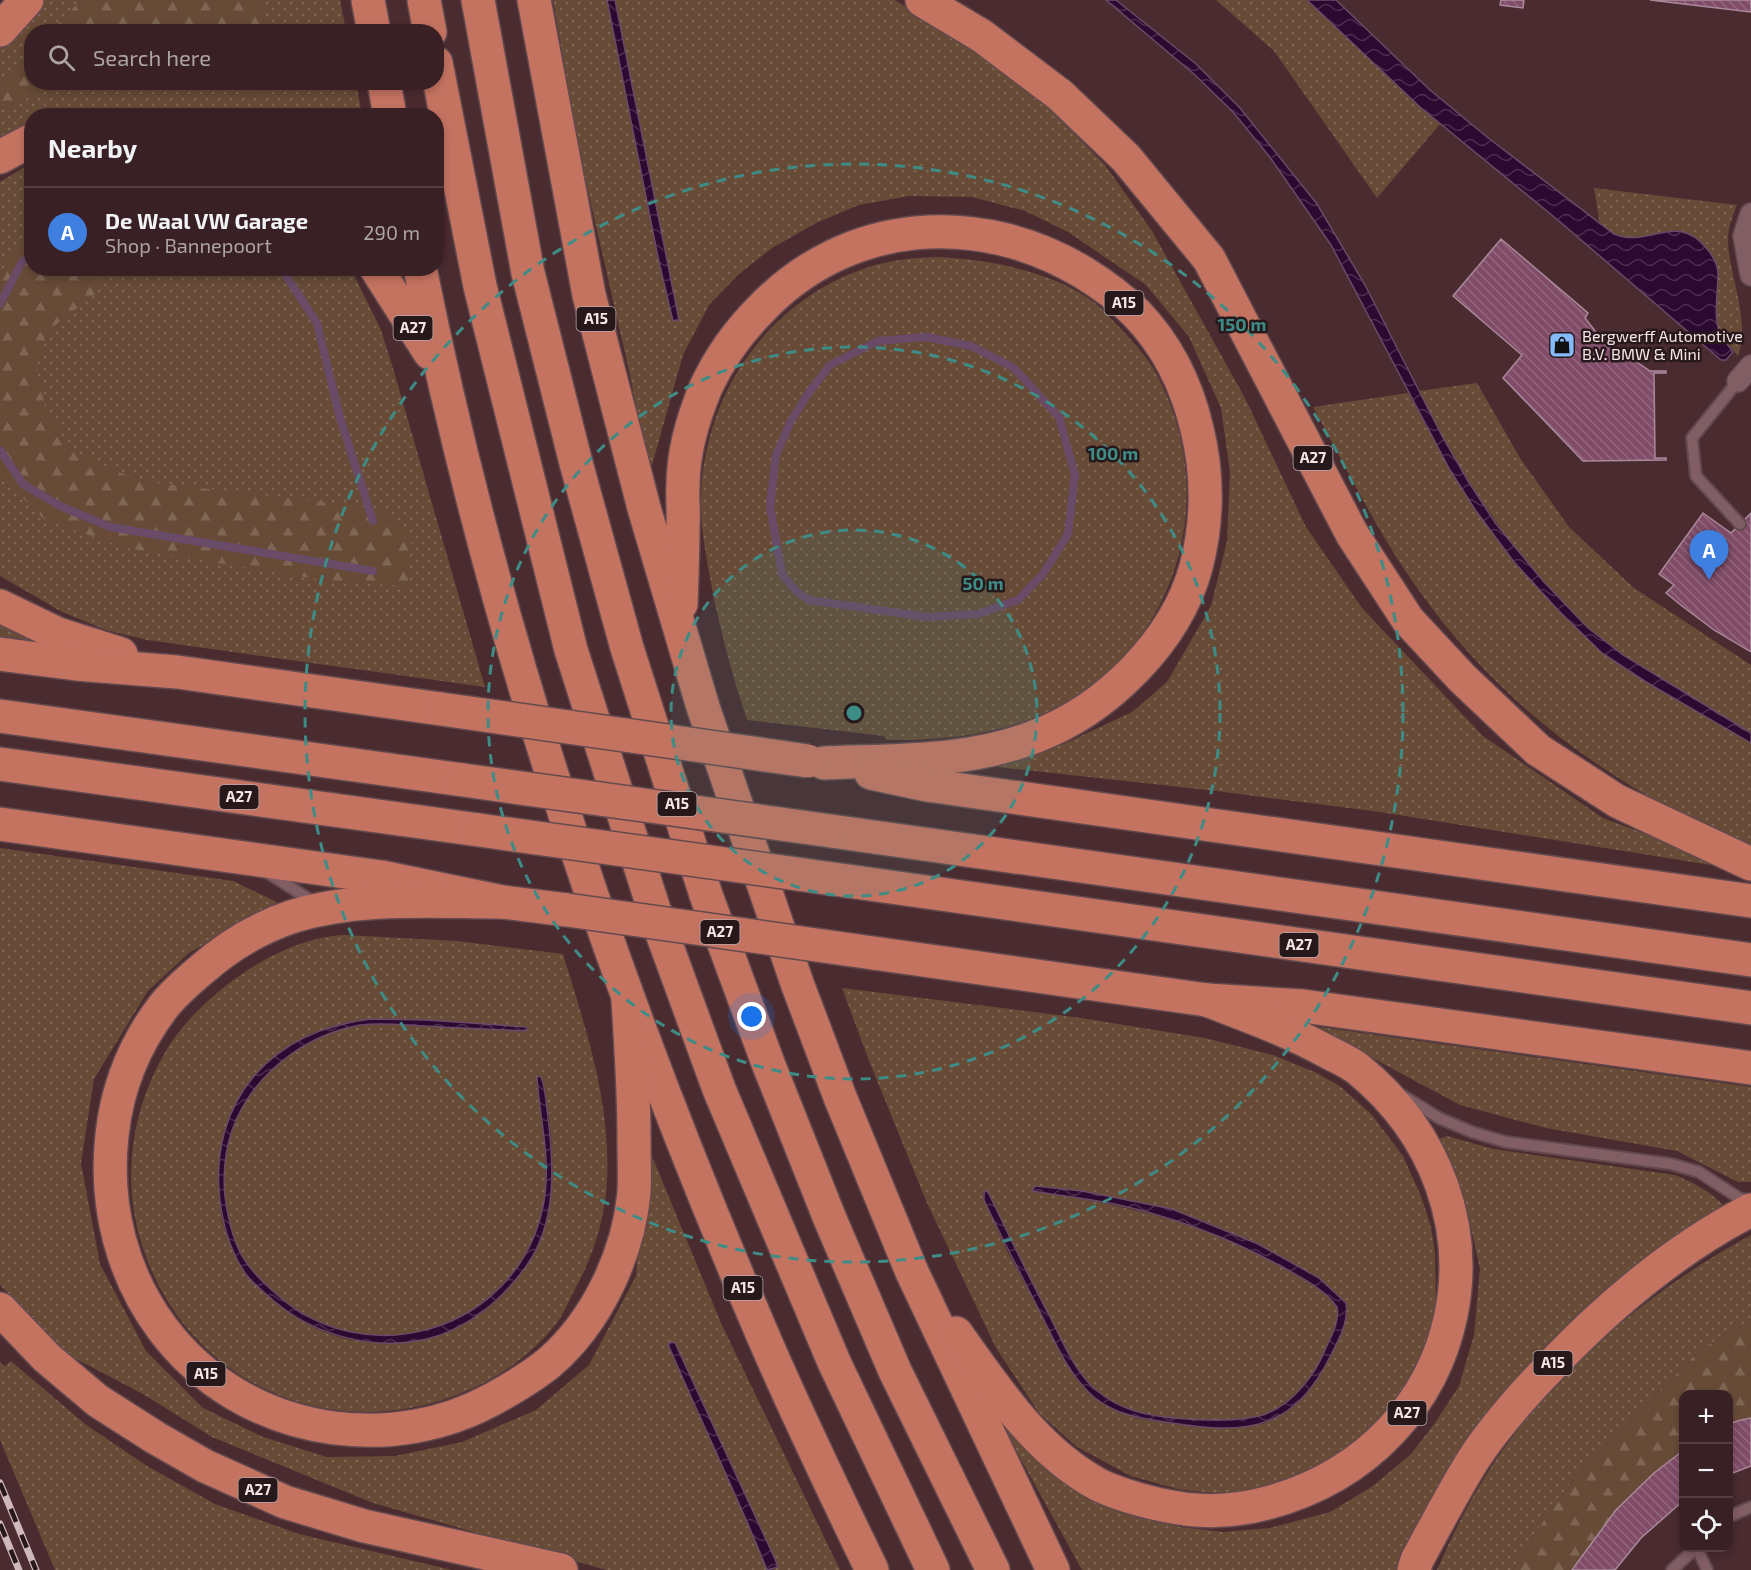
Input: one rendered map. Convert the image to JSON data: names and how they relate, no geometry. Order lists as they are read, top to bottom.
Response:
{
  "streets": {
    "highway": ["A15", "A27"]
  },
  "crossings": [
    ["A15", "A27"]
  ],
  "places": {
    "shop": ["Bergwerff Automotive B.V. BMW & Mini"]
  },
  "page": {
    "search": "Search here",
    "heading": "Nearby",
    "list": [
      {
        "mark": "A",
        "name": "De Waal VW Garage",
        "note": "Shop · Bannepoort",
        "value": "290 m"
      }
    ],
    "pins": "A",
    "map_buttons": ["+", "−"]
  },
  "rings": ["150 m", "100 m", "50 m"]
}
